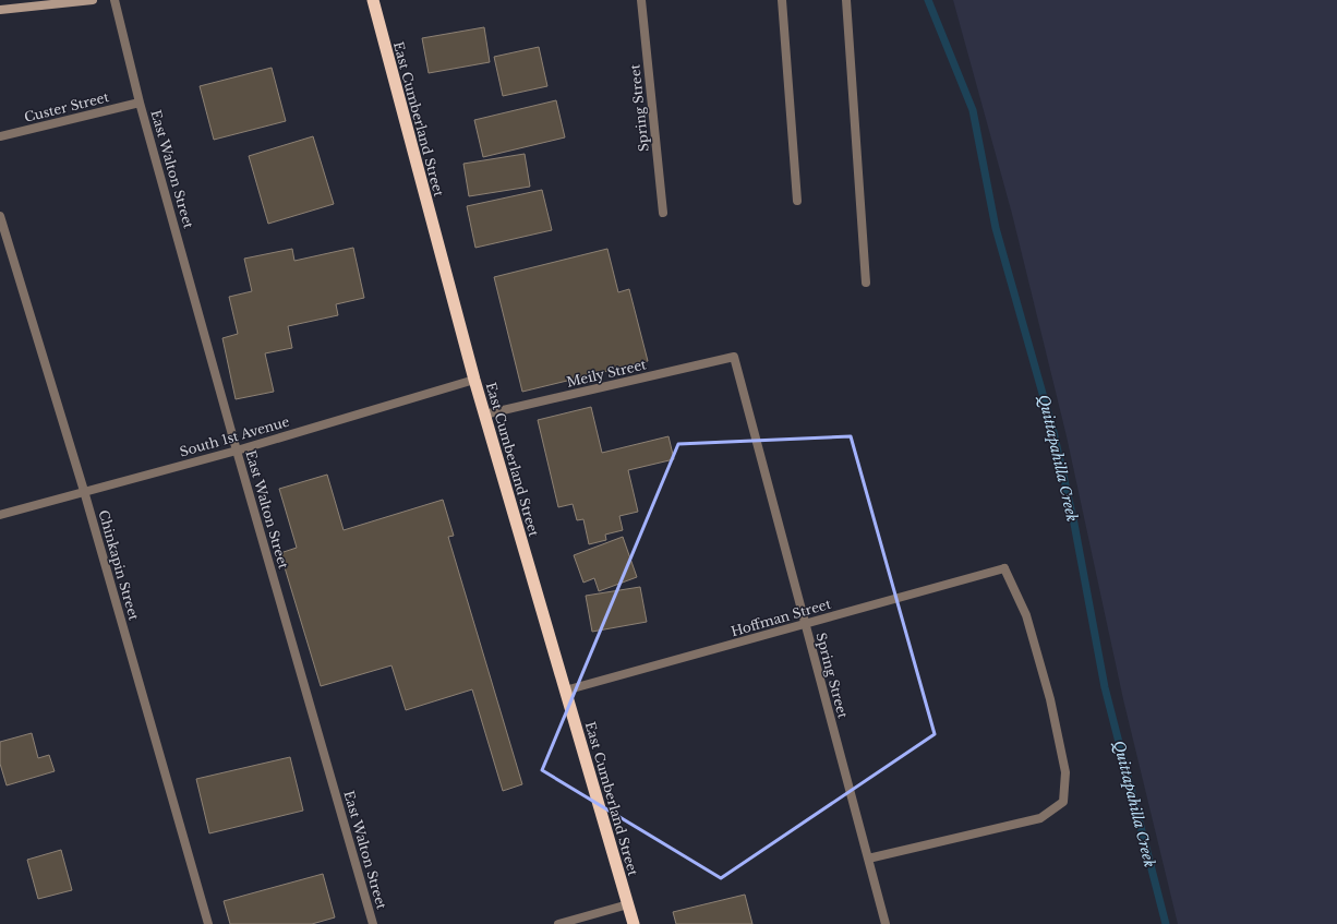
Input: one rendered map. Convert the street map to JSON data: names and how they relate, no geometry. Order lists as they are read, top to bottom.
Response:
{
  "streets": {
    "highway": ["East Cumberland Street"],
    "street": [
      "Custer Street",
      "Spring Street",
      "East Walton Street",
      "Meily Street",
      "South 1st Avenue",
      "Chinkapin Street",
      "Hoffman Street"
    ]
  },
  "crossings": [
    ["Custer Street", "East Walton Street"],
    ["Spring Street", "Meily Street"],
    ["Spring Street", "Hoffman Street"],
    ["East Cumberland Street", "Meily Street"],
    ["East Cumberland Street", "South 1st Avenue"],
    ["East Cumberland Street", "Hoffman Street"],
    ["East Walton Street", "South 1st Avenue"],
    ["South 1st Avenue", "Chinkapin Street"]
  ],
  "water": ["Quittapahilla Creek"]
}
